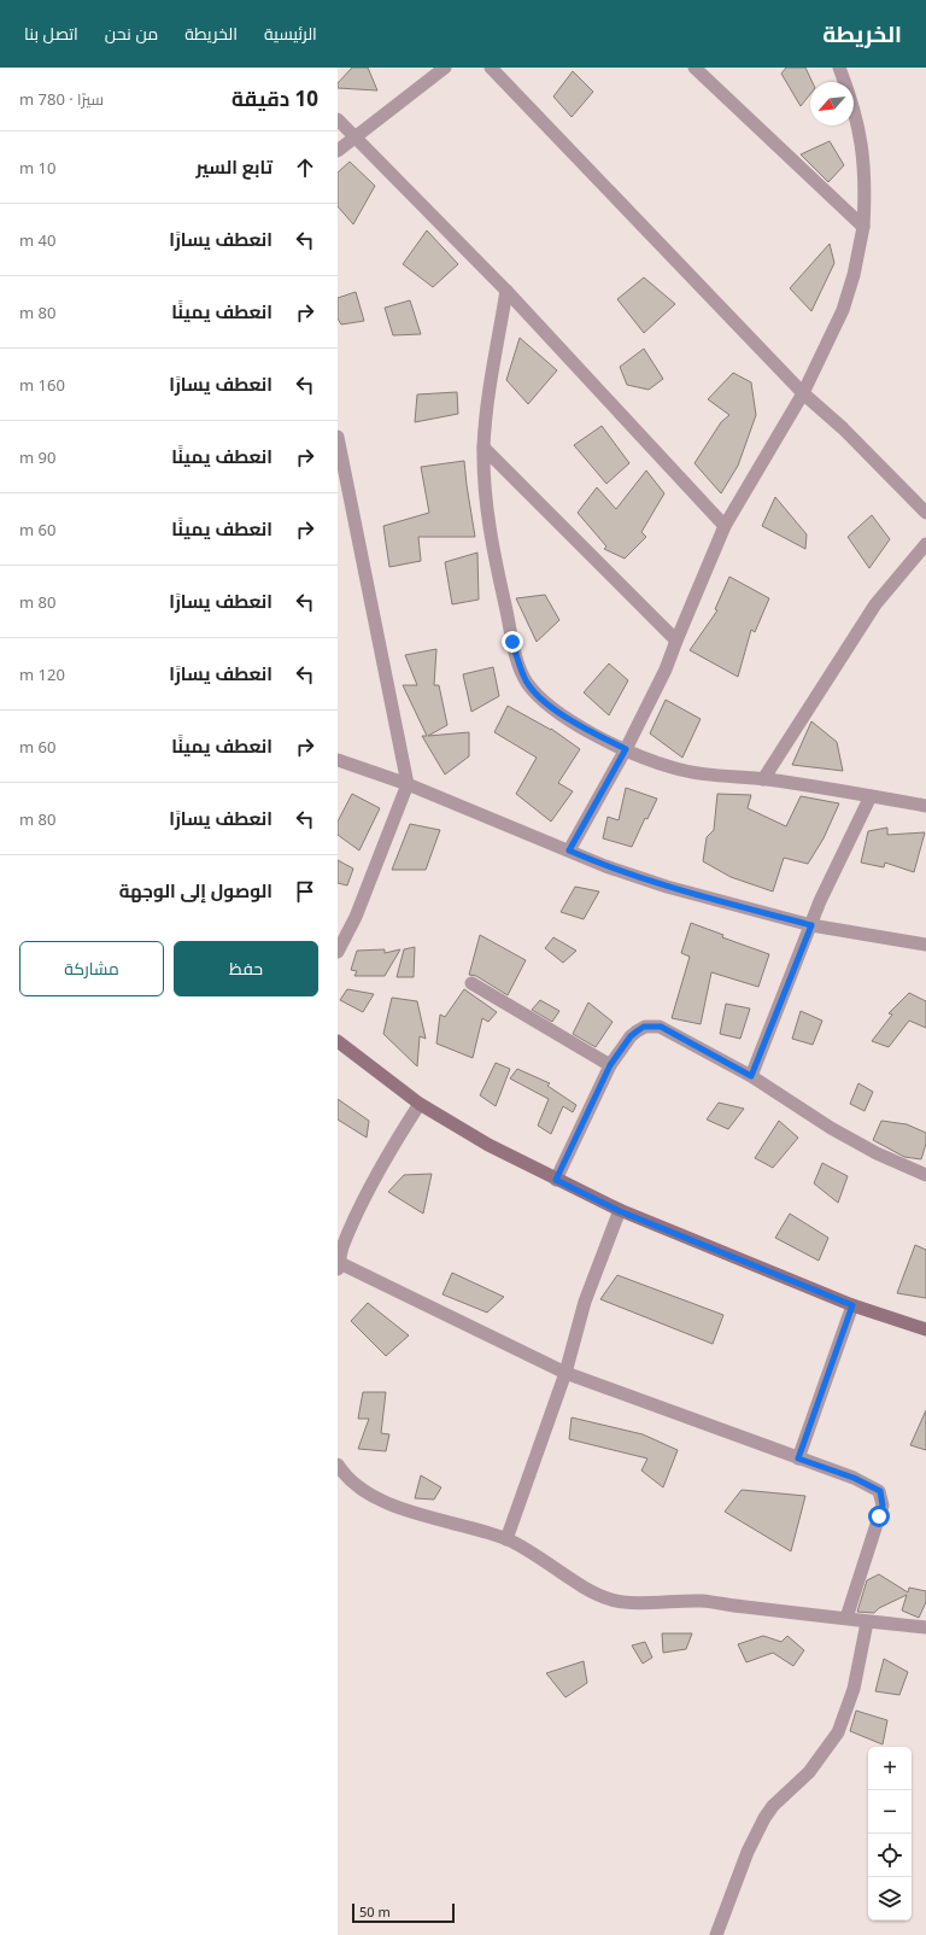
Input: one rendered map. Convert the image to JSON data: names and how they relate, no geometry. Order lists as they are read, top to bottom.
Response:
{
  "scale_bar": "50 m",
  "north": "bottom left",
  "page": {
    "header": "الخريطة",
    "nav": [
      "الرئيسية",
      "الخريطة",
      "من نحن",
      "اتصل بنا"
    ],
    "heading": ["10 دقيقة", "سيرًا · 780 m"],
    "list": [
      ["تابع السير", "10 m"],
      ["انعطف يسارًا", "40 m"],
      ["انعطف يمينًا", "80 m"],
      ["انعطف يسارًا", "160 m"],
      ["انعطف يمينًا", "90 m"],
      ["انعطف يمينًا", "60 m"],
      ["انعطف يسارًا", "80 m"],
      ["انعطف يسارًا", "120 m"],
      ["انعطف يمينًا", "60 m"],
      ["انعطف يسارًا", "80 m"],
      "الوصول إلى الوجهة"
    ],
    "buttons": ["حفظ", "مشاركة"],
    "map_buttons": ["+", "−"],
    "scale": "50 m"
  }
}
